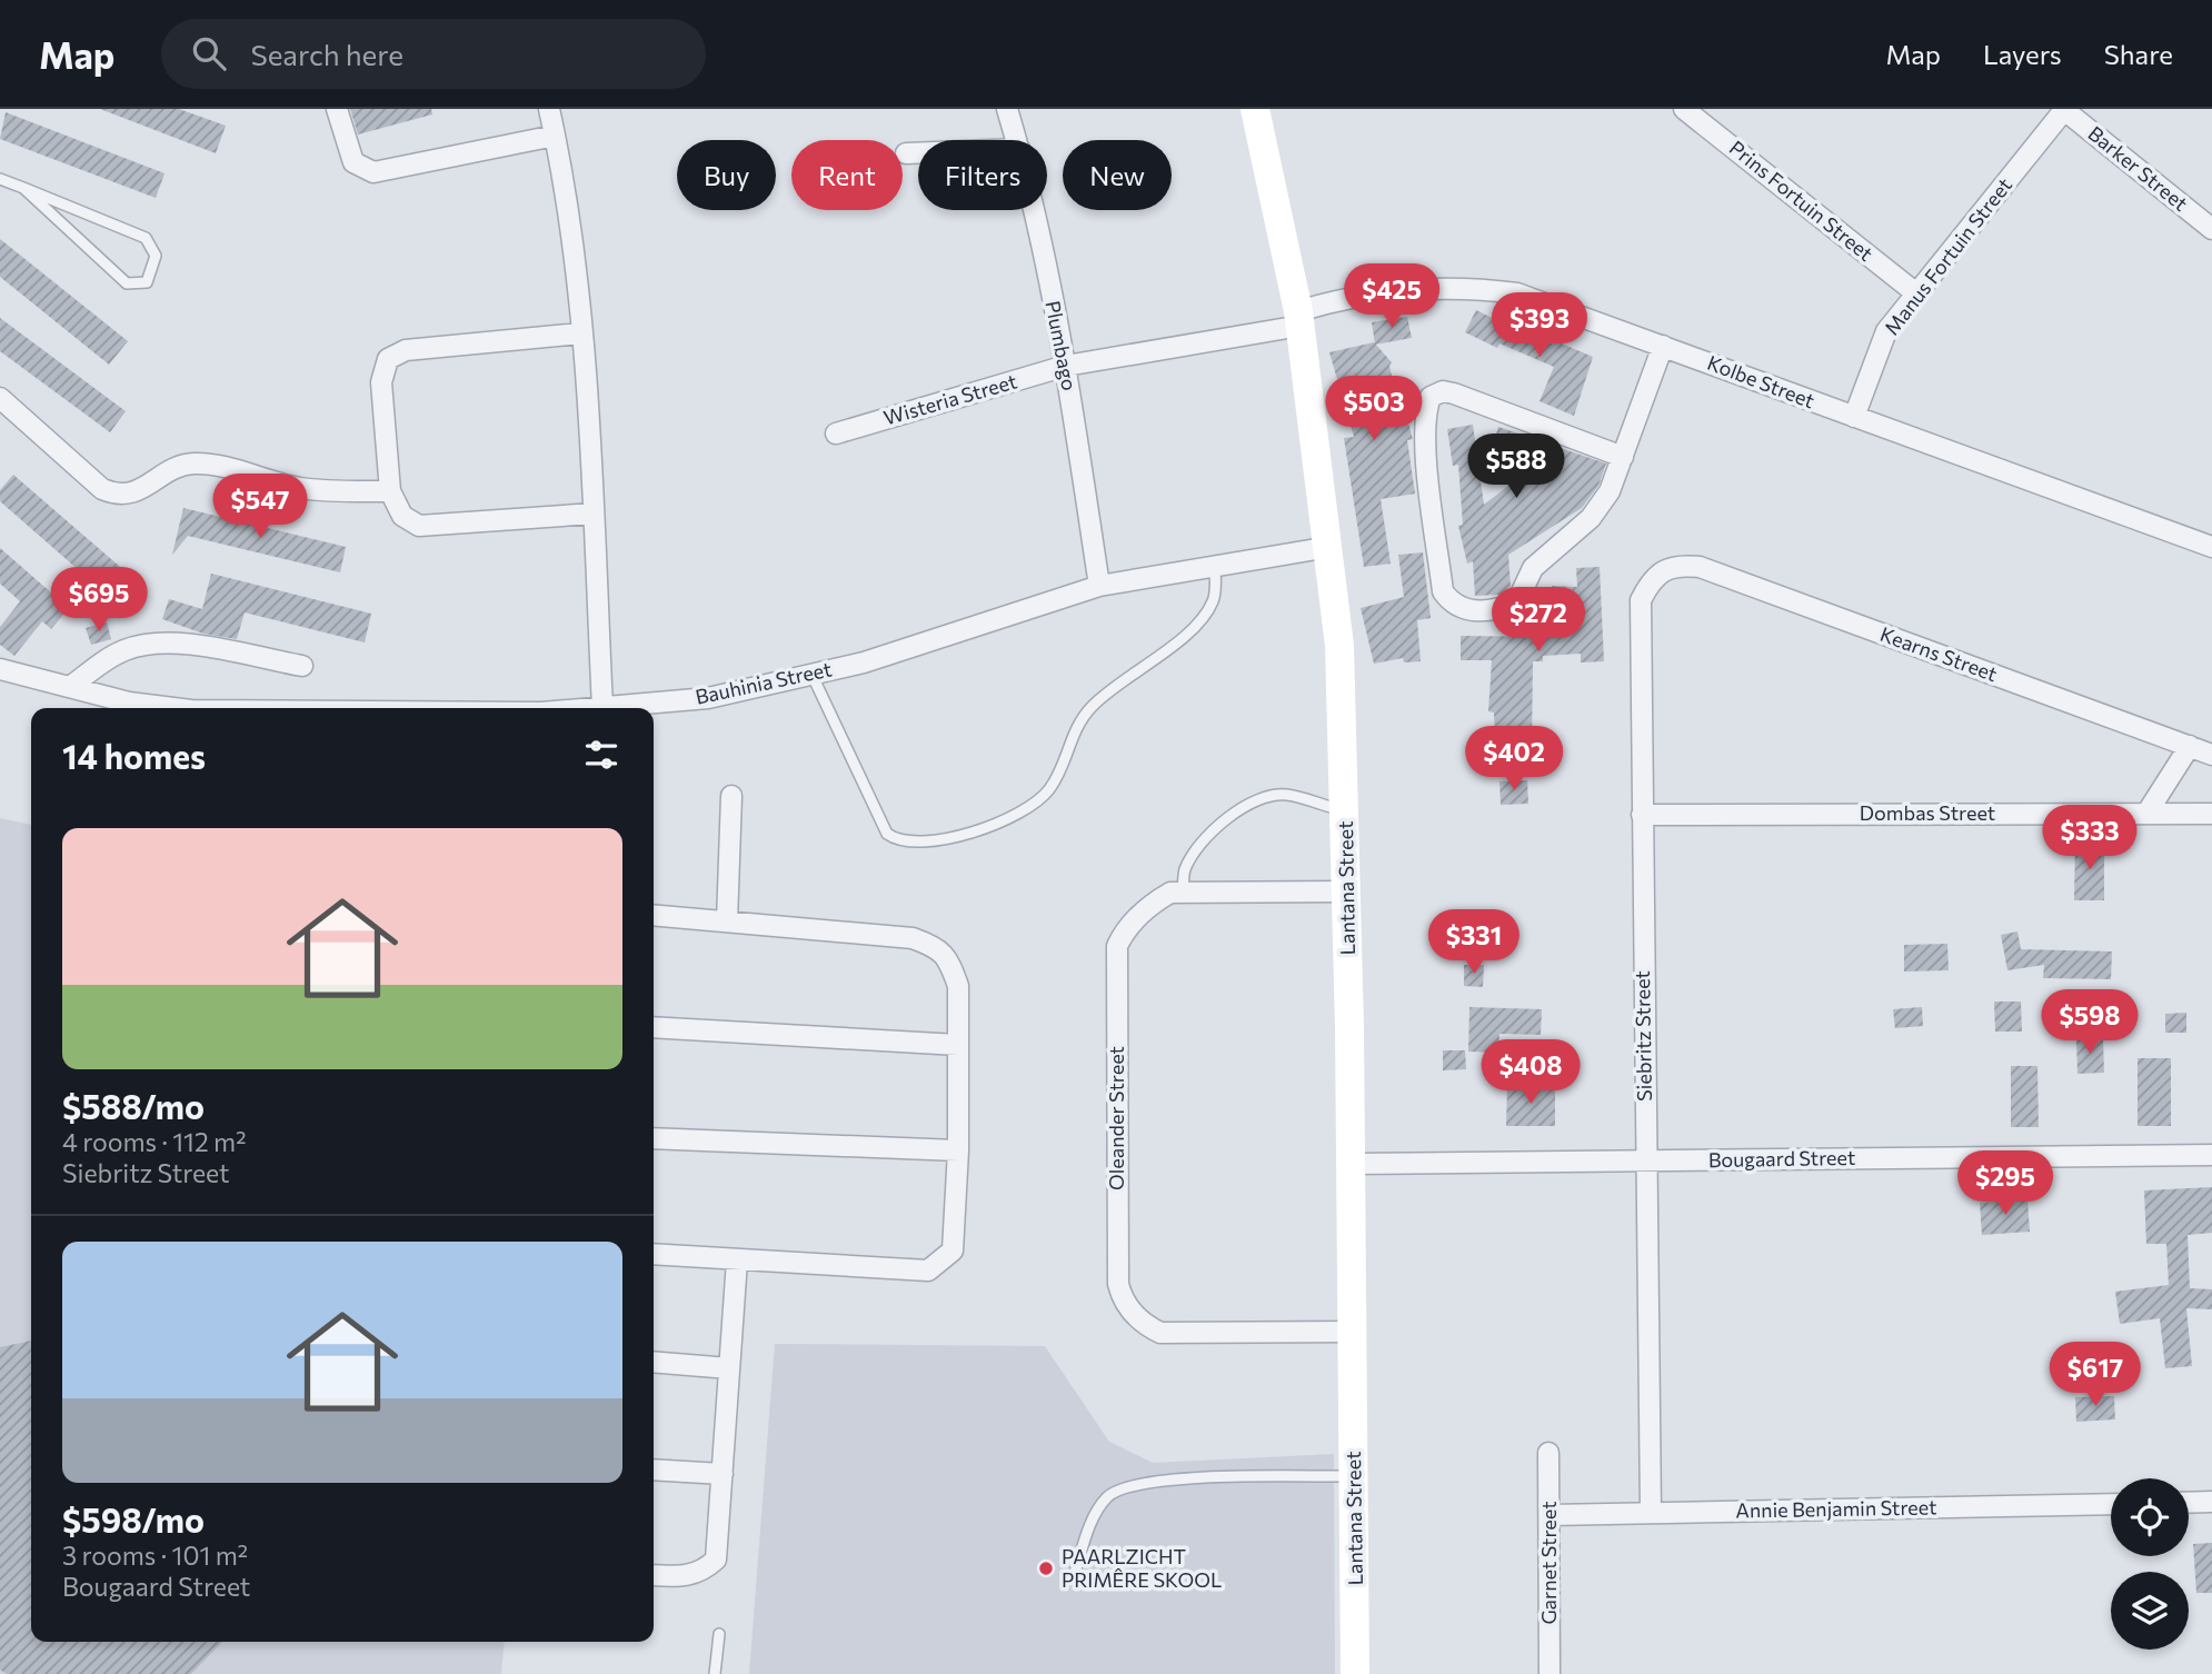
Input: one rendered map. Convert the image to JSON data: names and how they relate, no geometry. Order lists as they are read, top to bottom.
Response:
{
  "streets": {
    "street": [
      "Barker Street",
      "Prins Fortuin Street",
      "Manus Fortuin Street",
      "Plumbago",
      "Kolbe Street",
      "Wisteria Street",
      "Kearns Street",
      "Bauhinia Street",
      "Dombas Street",
      "Lantana Street",
      "Siebritz Street",
      "Oleander Street",
      "Bougaard Street",
      "Annie Benjamin Street",
      "Garnet Street"
    ]
  },
  "crossings": [
    ["Barker Street", "Manus Fortuin Street"],
    ["Prins Fortuin Street", "Manus Fortuin Street"],
    ["Manus Fortuin Street", "Kolbe Street"],
    ["Plumbago", "Wisteria Street"],
    ["Plumbago", "Bauhinia Street"],
    ["Kolbe Street", "Wisteria Street"],
    ["Kolbe Street", "Lantana Street"],
    ["Wisteria Street", "Lantana Street"],
    ["Kearns Street", "Siebritz Street"],
    ["Bauhinia Street", "Lantana Street"],
    ["Dombas Street", "Siebritz Street"],
    ["Lantana Street", "Oleander Street"],
    ["Lantana Street", "Bougaard Street"],
    ["Siebritz Street", "Bougaard Street"],
    ["Siebritz Street", "Annie Benjamin Street"],
    ["Annie Benjamin Street", "Garnet Street"]
  ],
  "places": ["PAARLZICHT PRIMÊRE SKOOL"],
  "page": {
    "header": "Map",
    "search": "Search here",
    "nav": ["Map", "Layers", "Share"],
    "chip": [
      "Buy",
      "Rent",
      "Filters",
      "New"
    ],
    "price": [
      "$425",
      "$393",
      "$503",
      "$588",
      "$547",
      "$695",
      "$272",
      "$402",
      "$333",
      "$331",
      "$598",
      "$408",
      "$295",
      "$617"
    ],
    "heading": "14 homes",
    "list": [
      {
        "name": "$588/mo",
        "note": "4 rooms · 112 m² · Siebritz Street"
      },
      {
        "name": "$598/mo",
        "note": "3 rooms · 101 m² · Bougaard Street"
      }
    ]
  }
}
